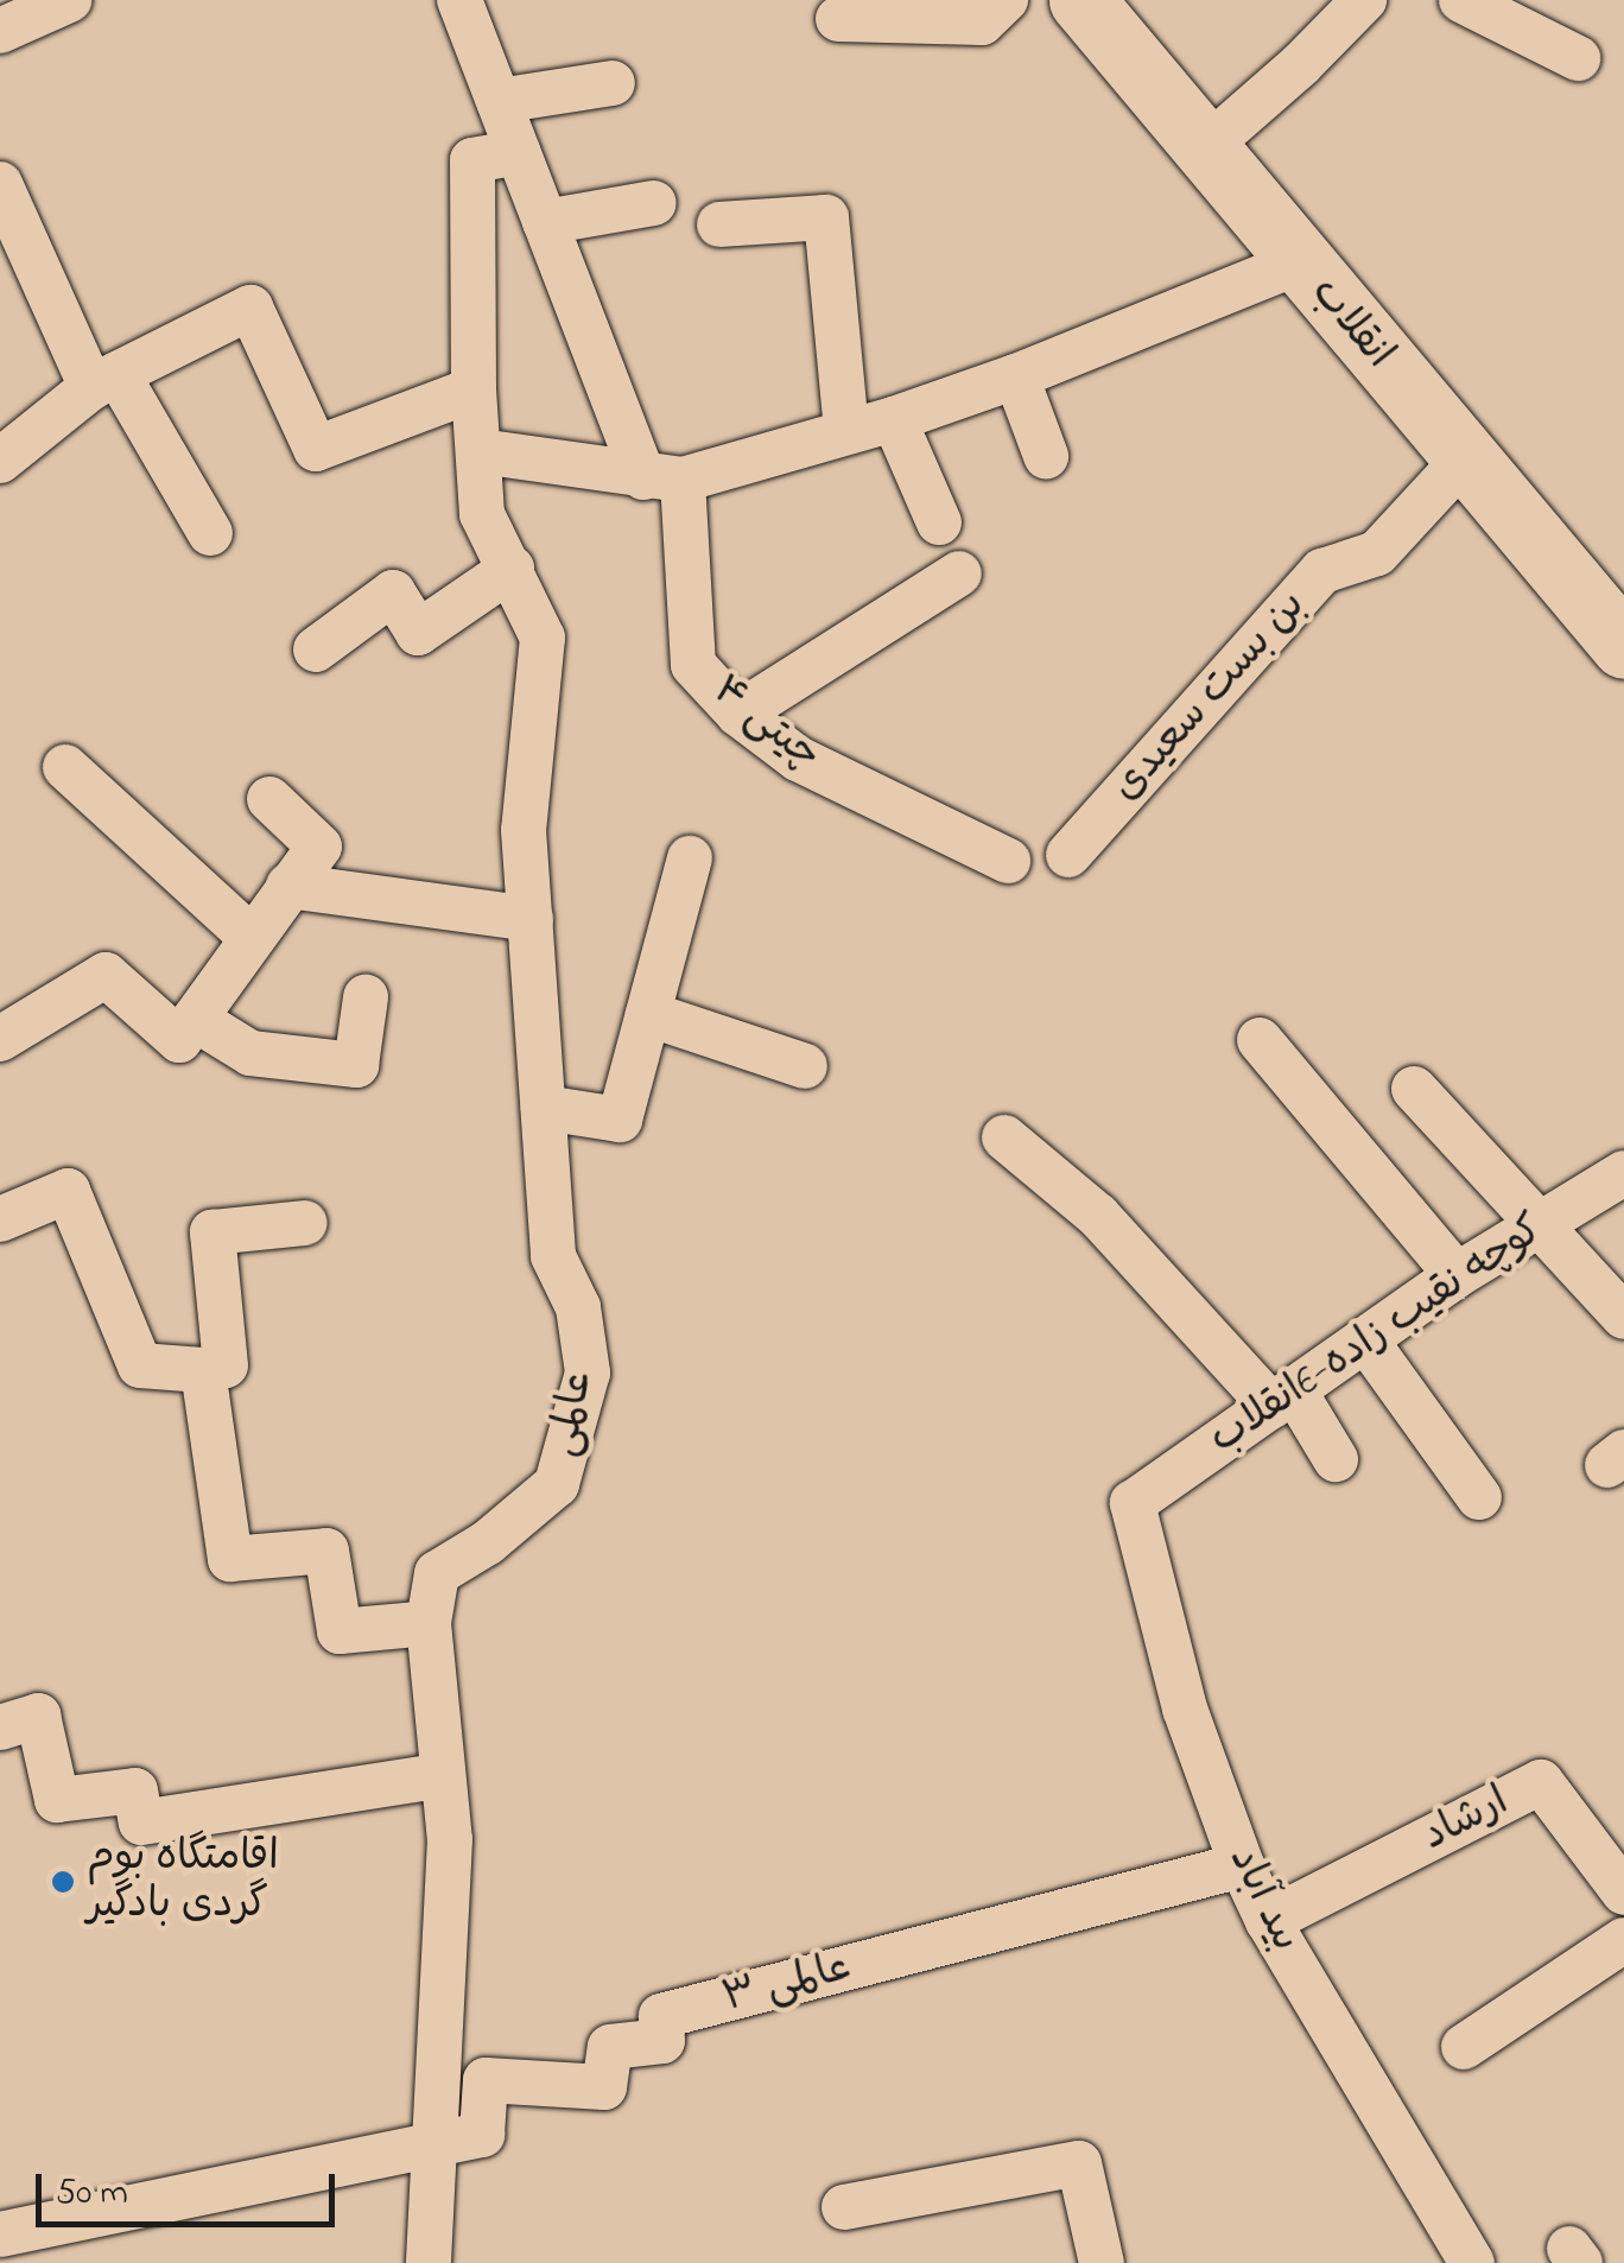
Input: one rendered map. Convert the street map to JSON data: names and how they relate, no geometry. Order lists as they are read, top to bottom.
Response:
{
  "streets": {
    "main road": ["انقلاب"],
    "street": [
      "بن بست سعیدی",
      "چیتی ۴",
      "کوچه نقیب زاده-6انقلاب",
      "عالمی",
      "ارشاد",
      "بید آباد",
      "عالمی ۳"
    ]
  },
  "crossings": [
    ["انقلاب", "بن بست سعیدی"],
    ["چیتی ۴", "عالمی"],
    ["کوچه نقیب زاده-6انقلاب", "بید آباد"],
    ["عالمی", "عالمی ۳"],
    ["ارشاد", "بید آباد"],
    ["بید آباد", "عالمی ۳"]
  ],
  "places": ["اقامتگاه بوم گردی بادگیر"],
  "scale_bar": "50 m"
}
